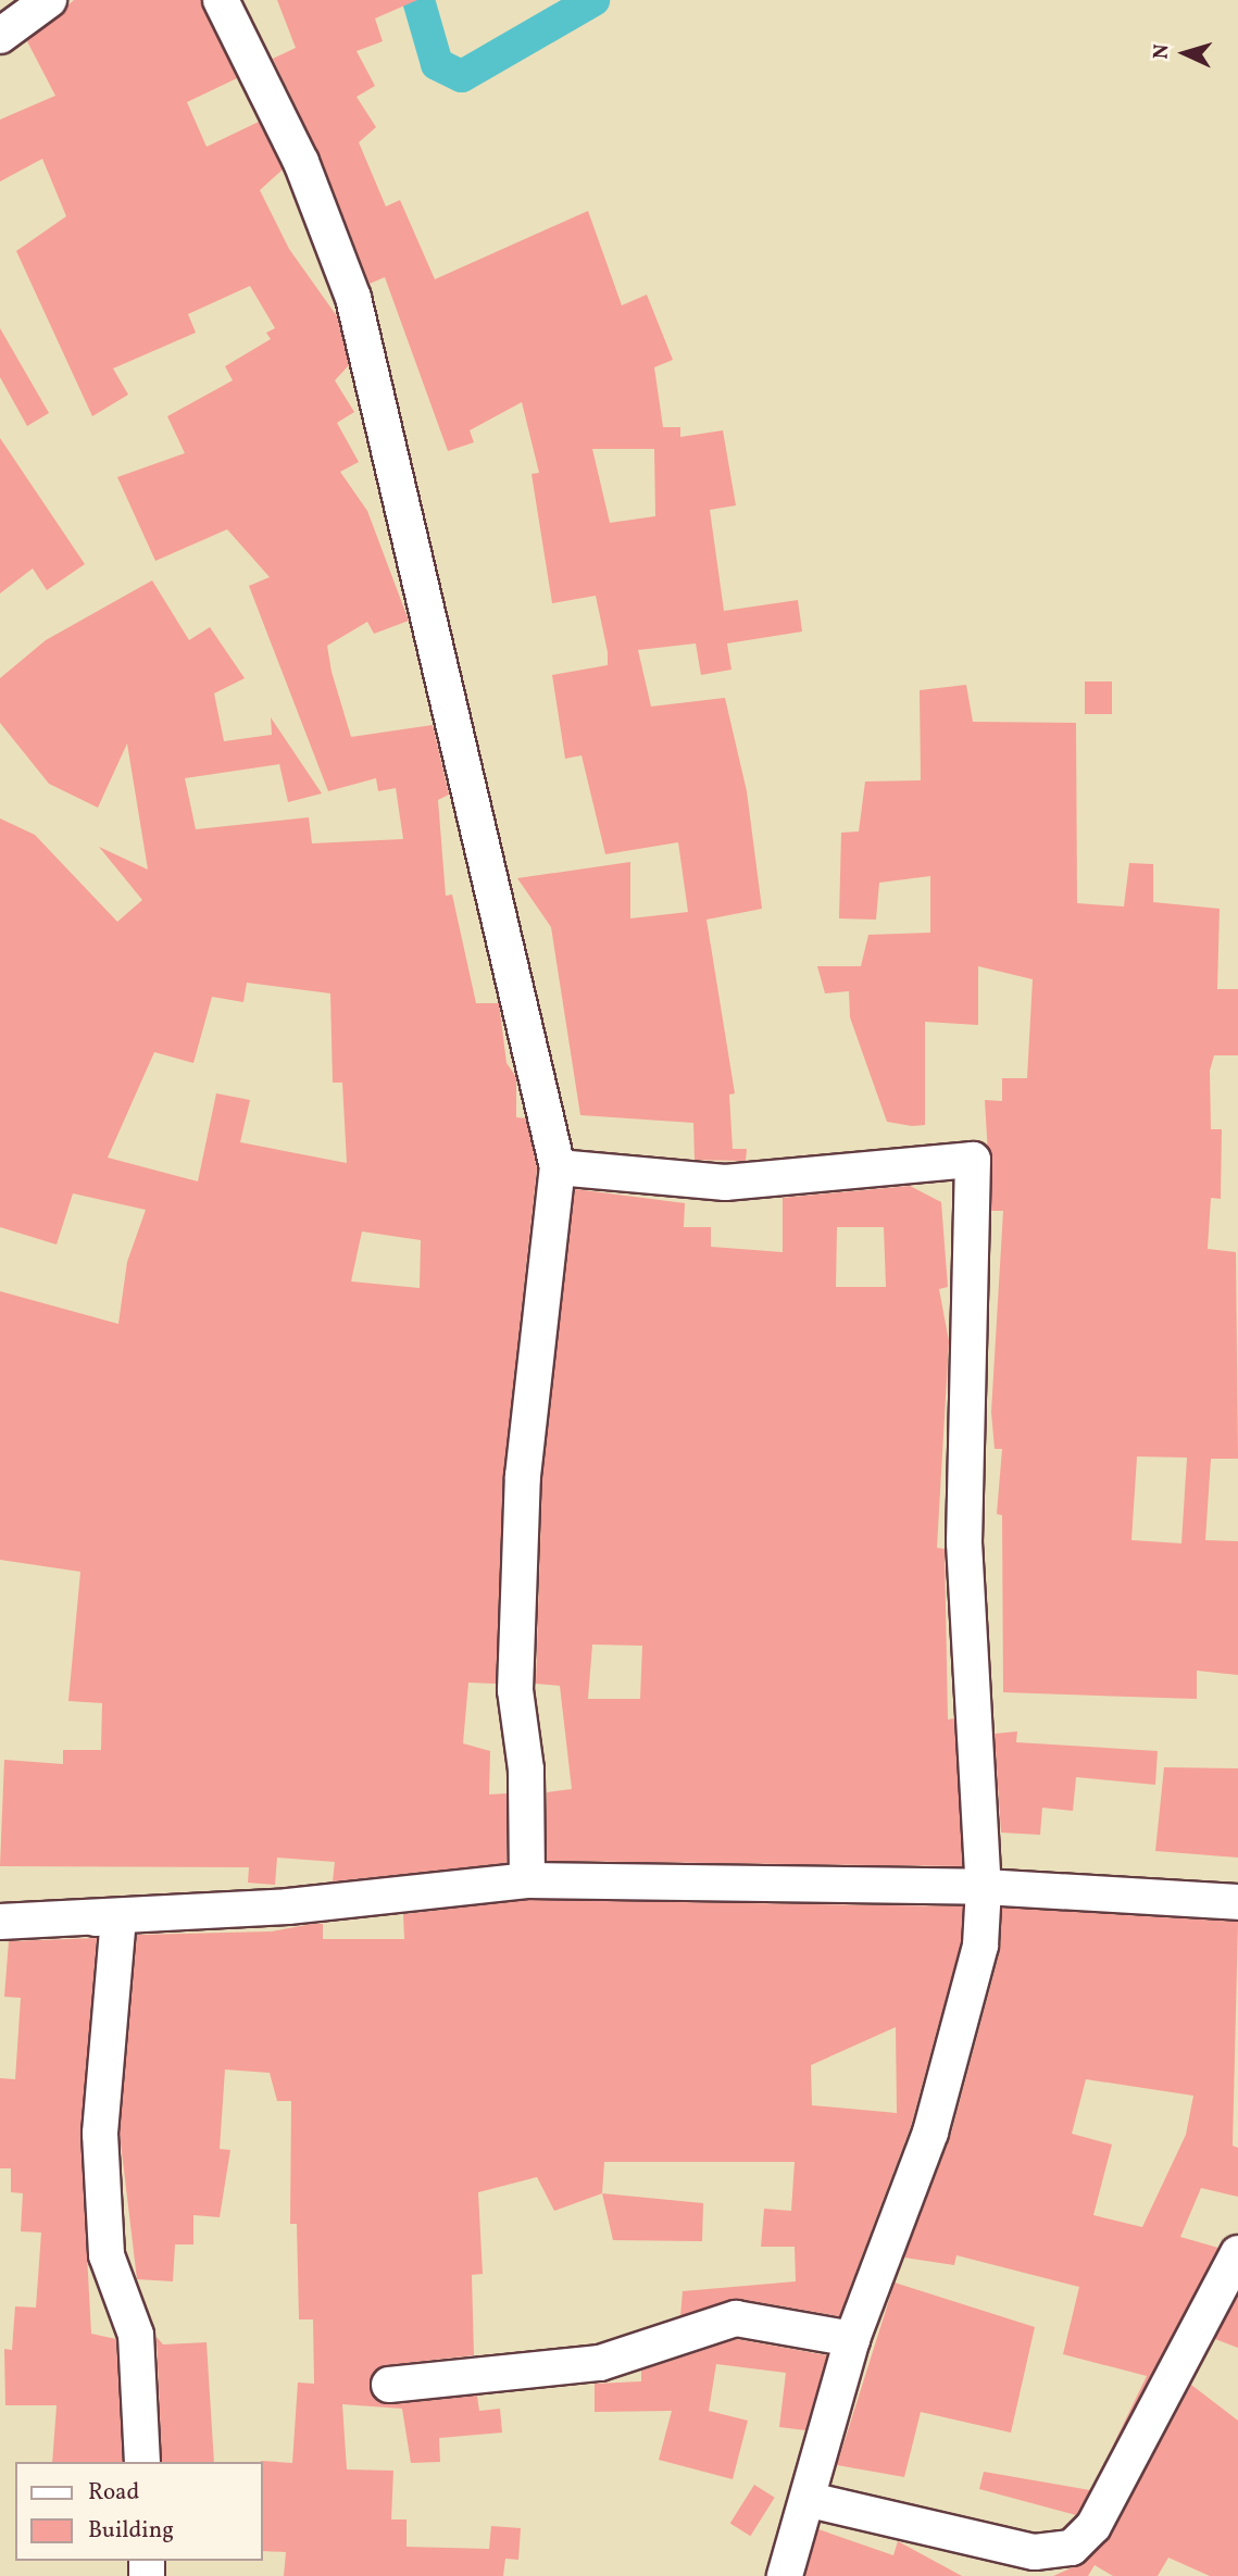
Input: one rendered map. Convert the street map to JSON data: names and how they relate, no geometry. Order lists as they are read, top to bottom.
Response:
{
  "legend": ["Road", "Building"],
  "north": "left"
}
